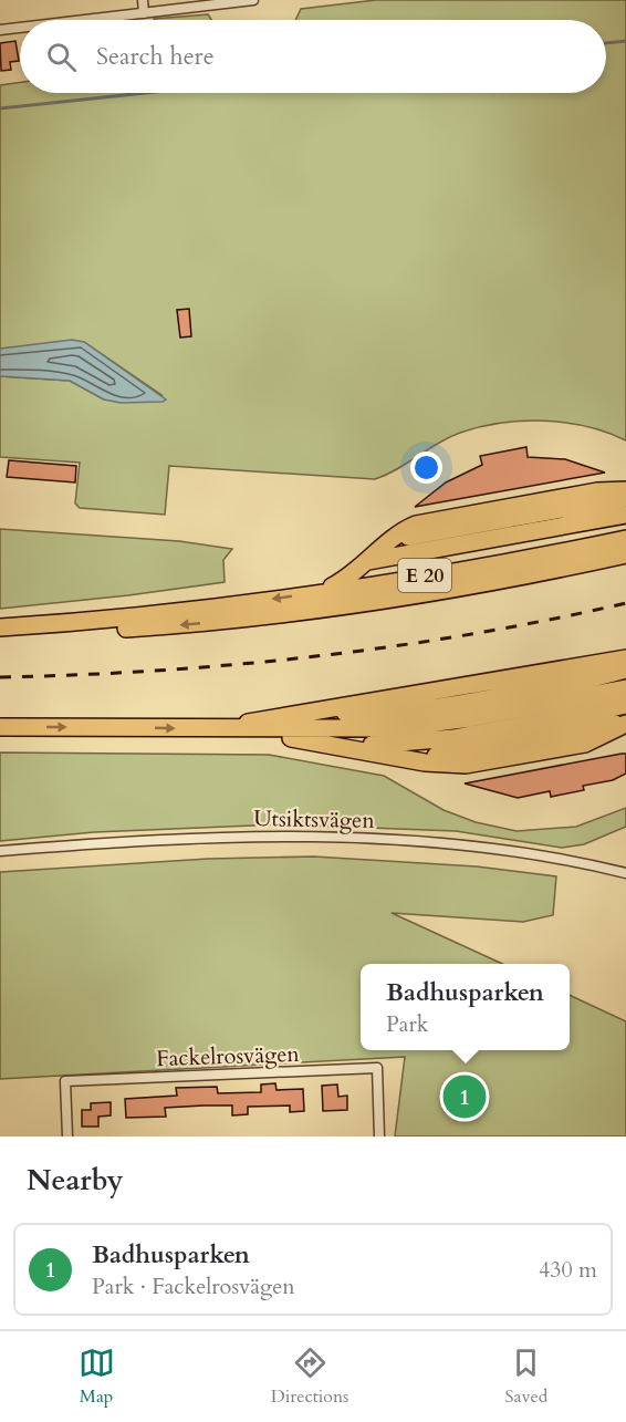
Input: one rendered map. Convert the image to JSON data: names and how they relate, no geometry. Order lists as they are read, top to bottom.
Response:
{
  "streets": {
    "highway": ["E 20"],
    "street": ["Utsiktsvägen", "Fackelrosvägen"]
  },
  "page": {
    "search": "Search here",
    "popup": ["Badhusparken", "Park"],
    "pins": "1",
    "heading": "Nearby",
    "list": [
      {
        "mark": "1",
        "name": "Badhusparken",
        "note": "Park · Fackelrosvägen",
        "value": "430 m"
      }
    ],
    "nav": ["Map", "Directions", "Saved"]
  }
}
